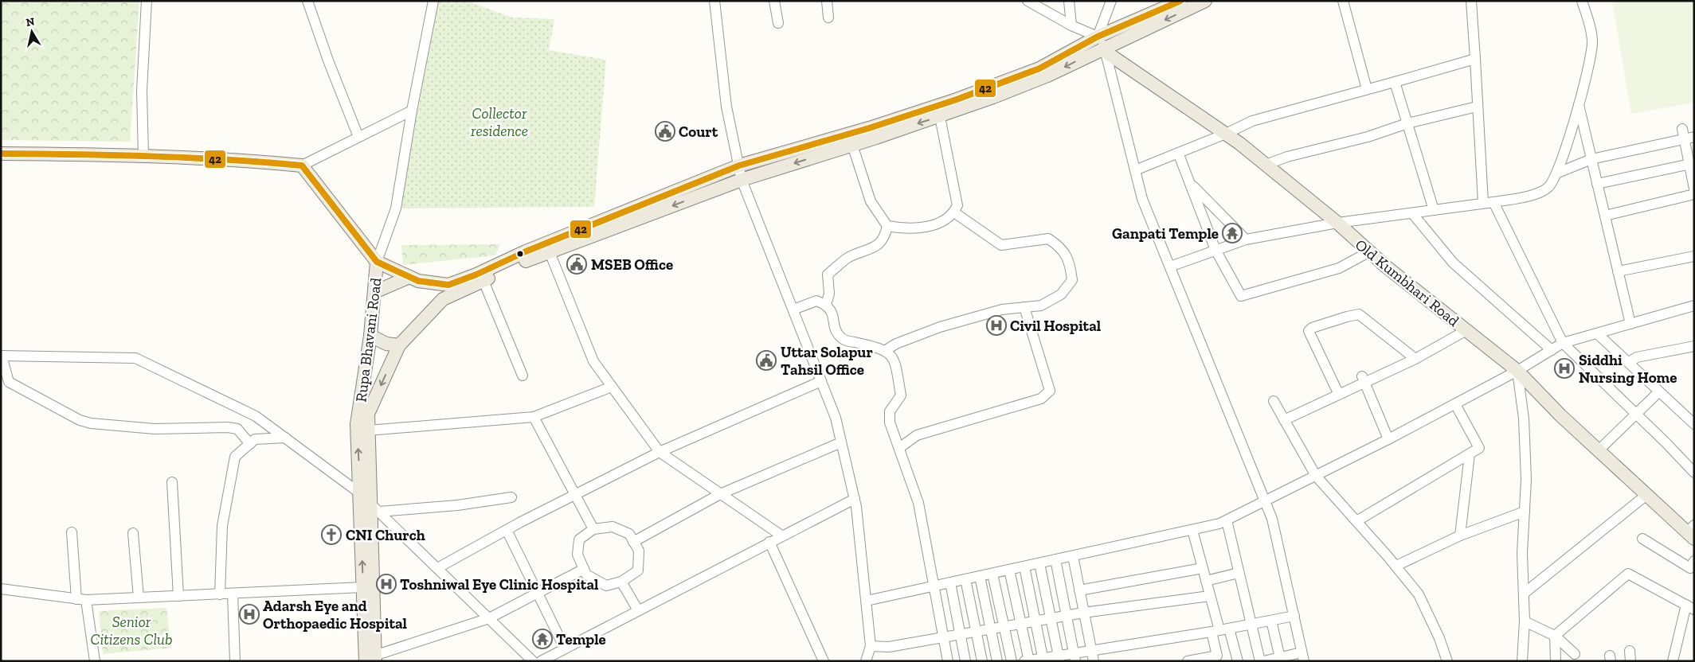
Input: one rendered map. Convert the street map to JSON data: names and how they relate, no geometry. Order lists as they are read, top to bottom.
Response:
{
  "streets": {
    "main road": ["Old Kumbhari Road", "Rupa Bhavani Road"]
  },
  "one_way": ["Rupa Bhavani Road"],
  "parks": ["Collector residence", "Senior Citizens Club"],
  "places": {
    "public building": ["Court", "MSEB Office", "Uttar Solapur Tahsil Office"],
    "temple": ["Ganpati Temple", "Temple"],
    "hospital": [
      "Civil Hospital",
      "Siddhi Nursing Home",
      "Toshniwal Eye Clinic Hospital",
      "Adarsh Eye and Orthopaedic Hospital"
    ],
    "church": ["CNI Church"]
  },
  "lines": ["transit line 42"],
  "north": "top"
}
